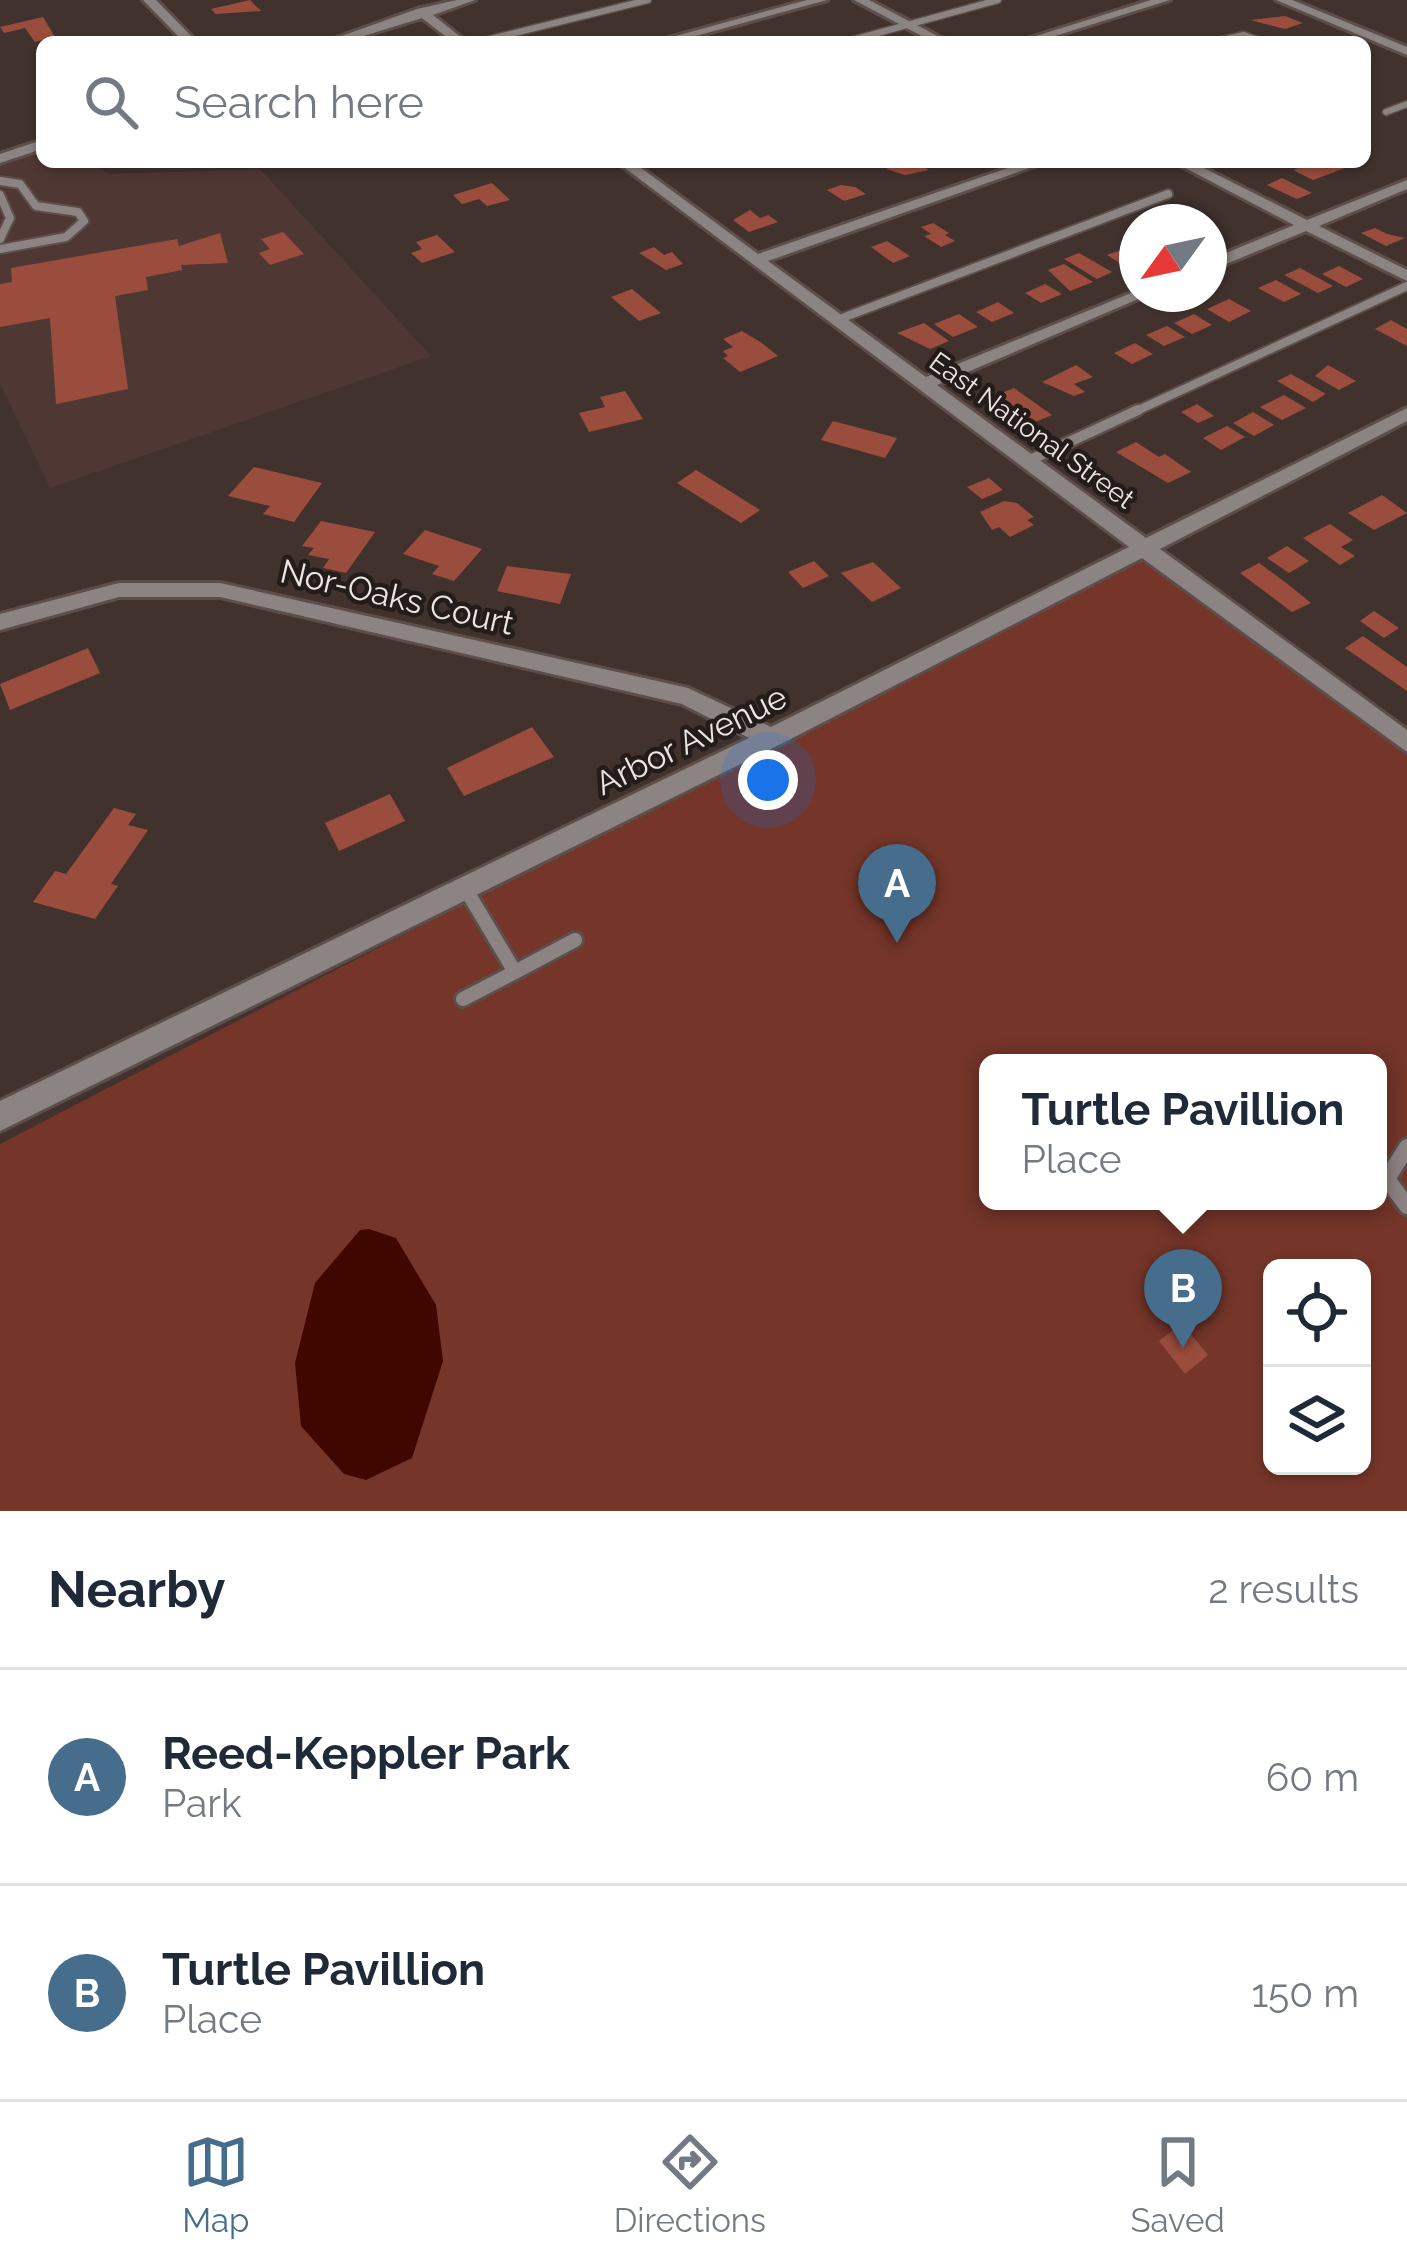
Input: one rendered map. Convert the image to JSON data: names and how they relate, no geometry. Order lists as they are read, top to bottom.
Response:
{
  "streets": {
    "street": ["East National Street", "Nor-Oaks Court", "Arbor Avenue"]
  },
  "crossings": [
    ["East National Street", "Arbor Avenue"],
    ["Nor-Oaks Court", "Arbor Avenue"]
  ],
  "north": "bottom left",
  "page": {
    "search": "Search here",
    "pins": ["A", "B"],
    "popup": ["Turtle Pavillion", "Place"],
    "heading": ["Nearby", "2 results"],
    "list": [
      {
        "mark": "A",
        "name": "Reed-Keppler Park",
        "note": "Park",
        "value": "60 m"
      },
      {
        "mark": "B",
        "name": "Turtle Pavillion",
        "note": "Place",
        "value": "150 m"
      }
    ],
    "nav": ["Map", "Directions", "Saved"]
  }
}
